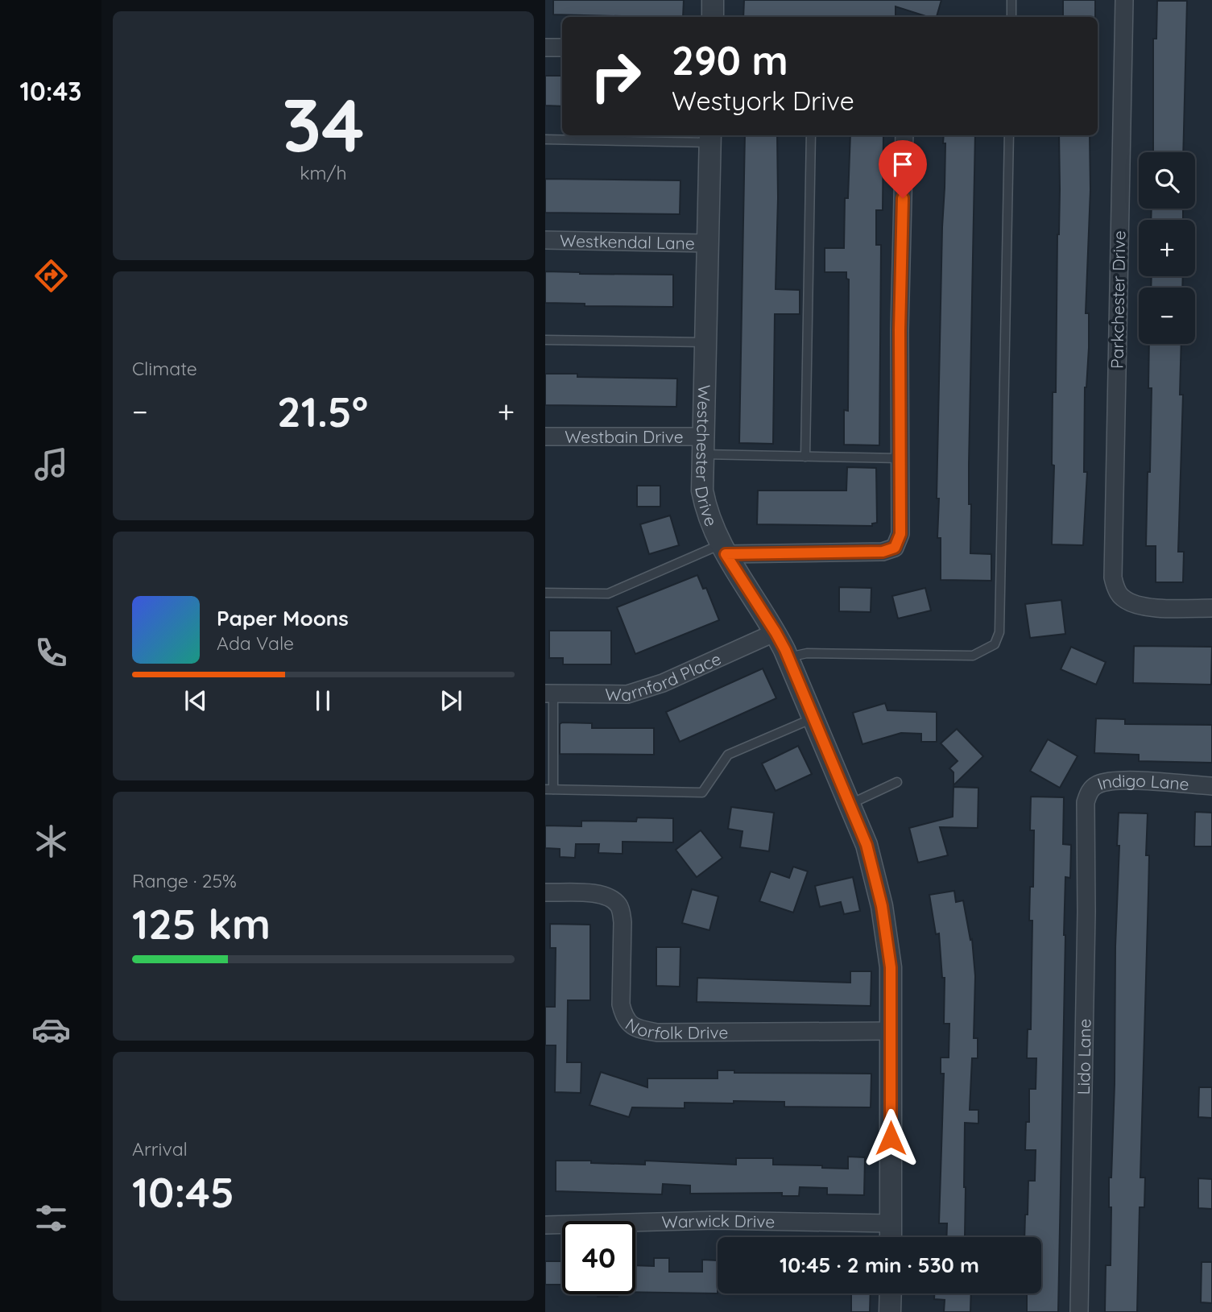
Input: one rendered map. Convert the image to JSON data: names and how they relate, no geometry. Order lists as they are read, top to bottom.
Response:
{
  "streets": {
    "street": [
      "Westkendal Lane",
      "Parkchester Drive",
      "Westbain Drive",
      "Westchester Drive",
      "Warnford Place",
      "Indigo Lane",
      "Norfolk Drive",
      "Lido Lane",
      "Warwick Drive"
    ]
  },
  "crossings": [
    ["Westkendal Lane", "Westchester Drive"],
    ["Westbain Drive", "Westchester Drive"],
    ["Westchester Drive", "Warnford Place"],
    ["Westchester Drive", "Norfolk Drive"],
    ["Westchester Drive", "Warwick Drive"],
    ["Indigo Lane", "Lido Lane"]
  ],
  "page": {
    "tabs": "10:43",
    "tile": [
      ["34", "km/h"],
      "Climate",
      ["Range · 25%", "125 km"],
      ["Arrival", "10:45"]
    ],
    "turn": ["290 m", "Westyork Drive"],
    "map_buttons": ["+", "−"],
    "heat": ["−", "21.5°", "+"],
    "song": ["Paper Moons", "Ada Vale"],
    "limit": "40",
    "trip": "10:45 · 2 min · 530 m"
  }
}
